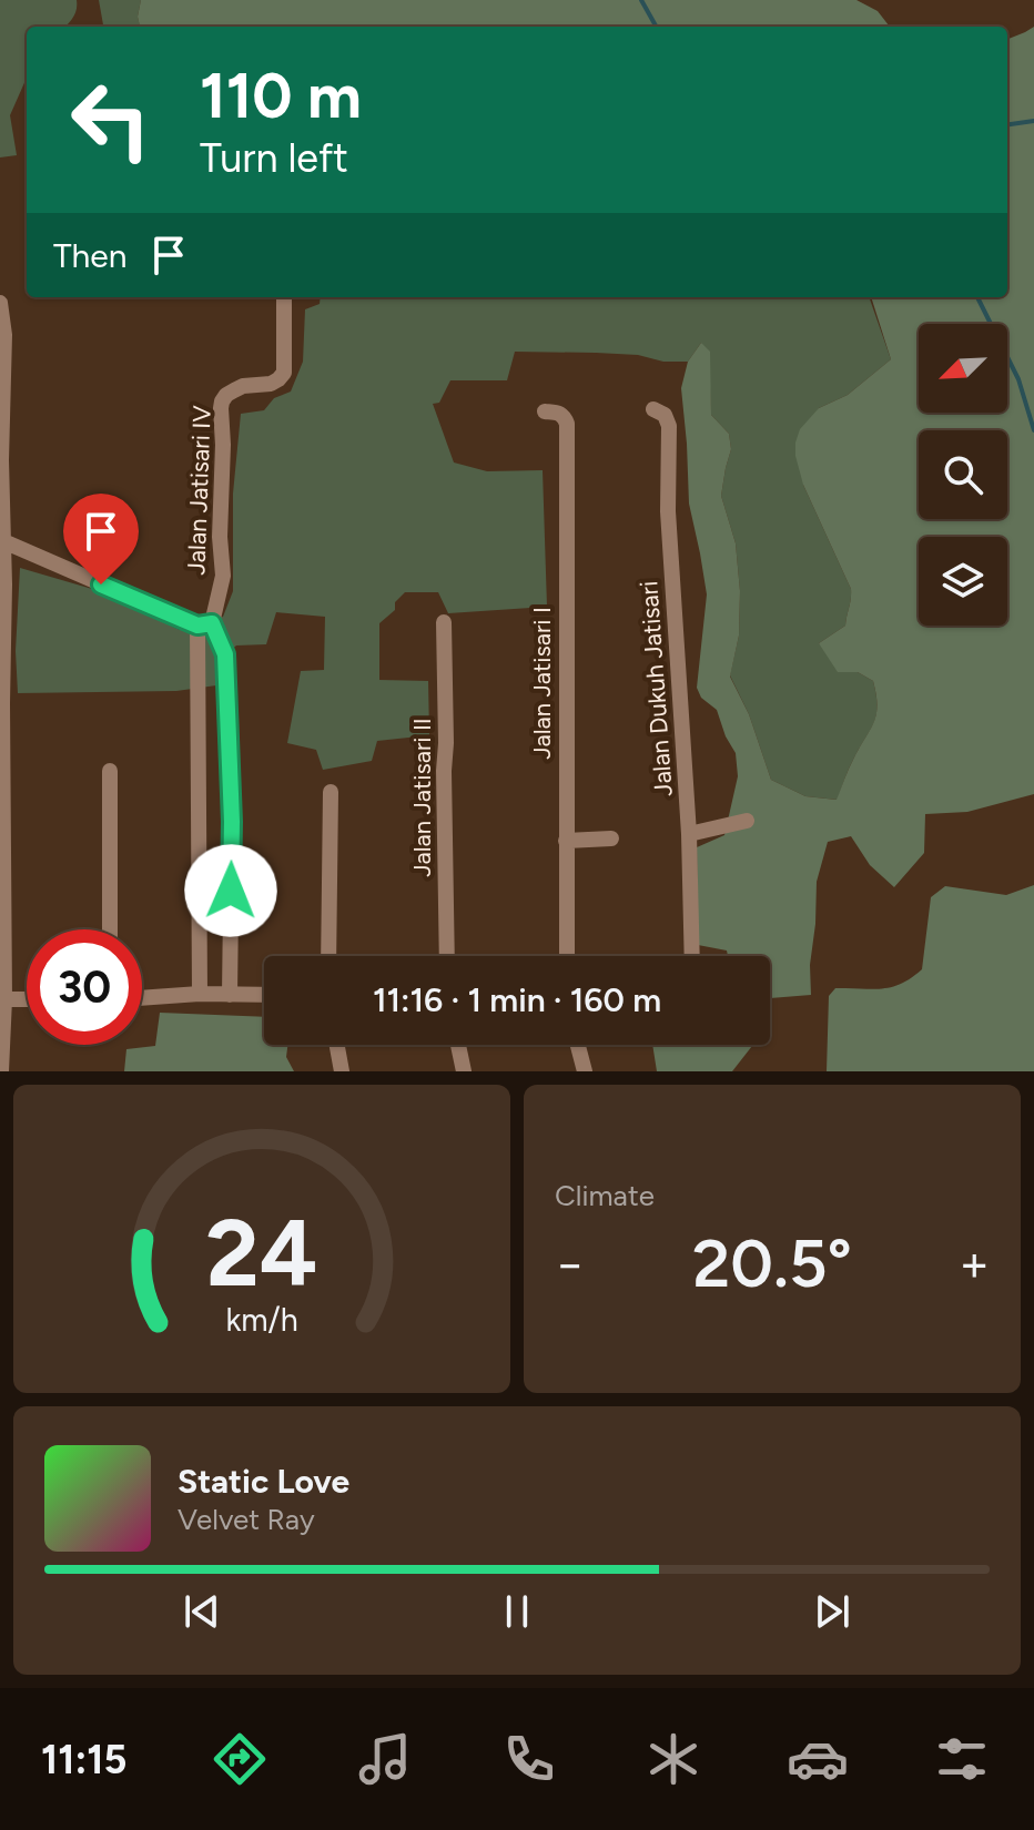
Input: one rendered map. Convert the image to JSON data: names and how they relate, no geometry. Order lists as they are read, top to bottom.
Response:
{
  "streets": {
    "street": [
      "Jalan Jatisari IV",
      "Jalan Jatisari I",
      "Jalan Dukuh Jatisari",
      "Jalan Jatisari II"
    ]
  },
  "north": "bottom left",
  "page": {
    "turn": ["110 m", "Turn left"],
    "then": "Then",
    "limit": "30",
    "trip": "11:16 · 1 min · 160 m",
    "tile": "Climate",
    "heat": ["−", "20.5°", "+"],
    "song": ["Static Love", "Velvet Ray"],
    "tabs": "11:15",
    "gauge": ["24", "km/h"]
  }
}
